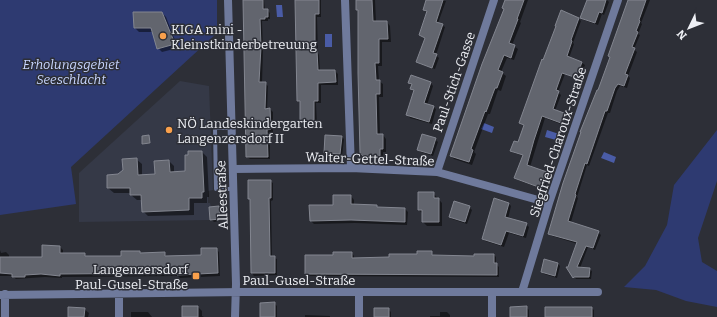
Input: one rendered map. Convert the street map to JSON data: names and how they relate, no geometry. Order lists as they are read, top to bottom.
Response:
{
  "streets": {
    "street": [
      "Paul-Stich-Gasse",
      "Siegfried-Charoux-Straße",
      "Walter-Gettel-Straße",
      "Alleestraße",
      "Paul-Gusel-Straße"
    ]
  },
  "crossings": [
    ["Paul-Stich-Gasse", "Walter-Gettel-Straße"],
    ["Siegfried-Charoux-Straße", "Walter-Gettel-Straße"],
    ["Siegfried-Charoux-Straße", "Paul-Gusel-Straße"],
    ["Walter-Gettel-Straße", "Alleestraße"],
    ["Alleestraße", "Paul-Gusel-Straße"]
  ],
  "parks": ["Erholungsgebiet Seeschlacht"],
  "places": {
    "other": ["KIGA mini - Kleinstkinderbetreuung", "NÖ Landeskindergarten Langenzersdorf II"],
    "transit": ["Langenzersdorf Paul-Gusel-Straße"]
  },
  "north": "bottom left"
}
